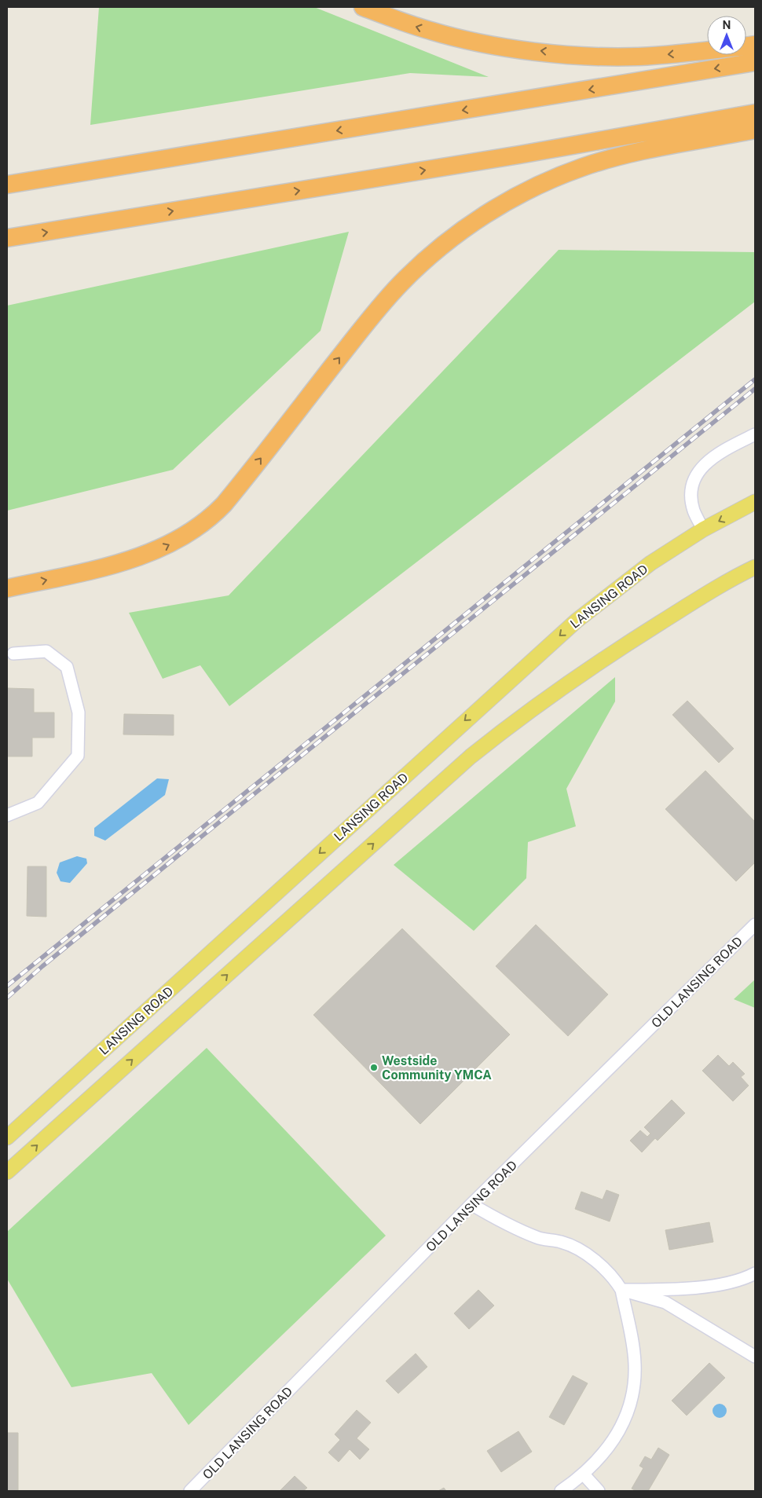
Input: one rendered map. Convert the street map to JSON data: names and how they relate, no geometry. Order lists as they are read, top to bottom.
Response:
{
  "streets": {
    "main road": ["LANSING ROAD"],
    "street": ["OLD LANSING ROAD"]
  },
  "places": ["Westside Community YMCA"],
  "north": "top"
}
